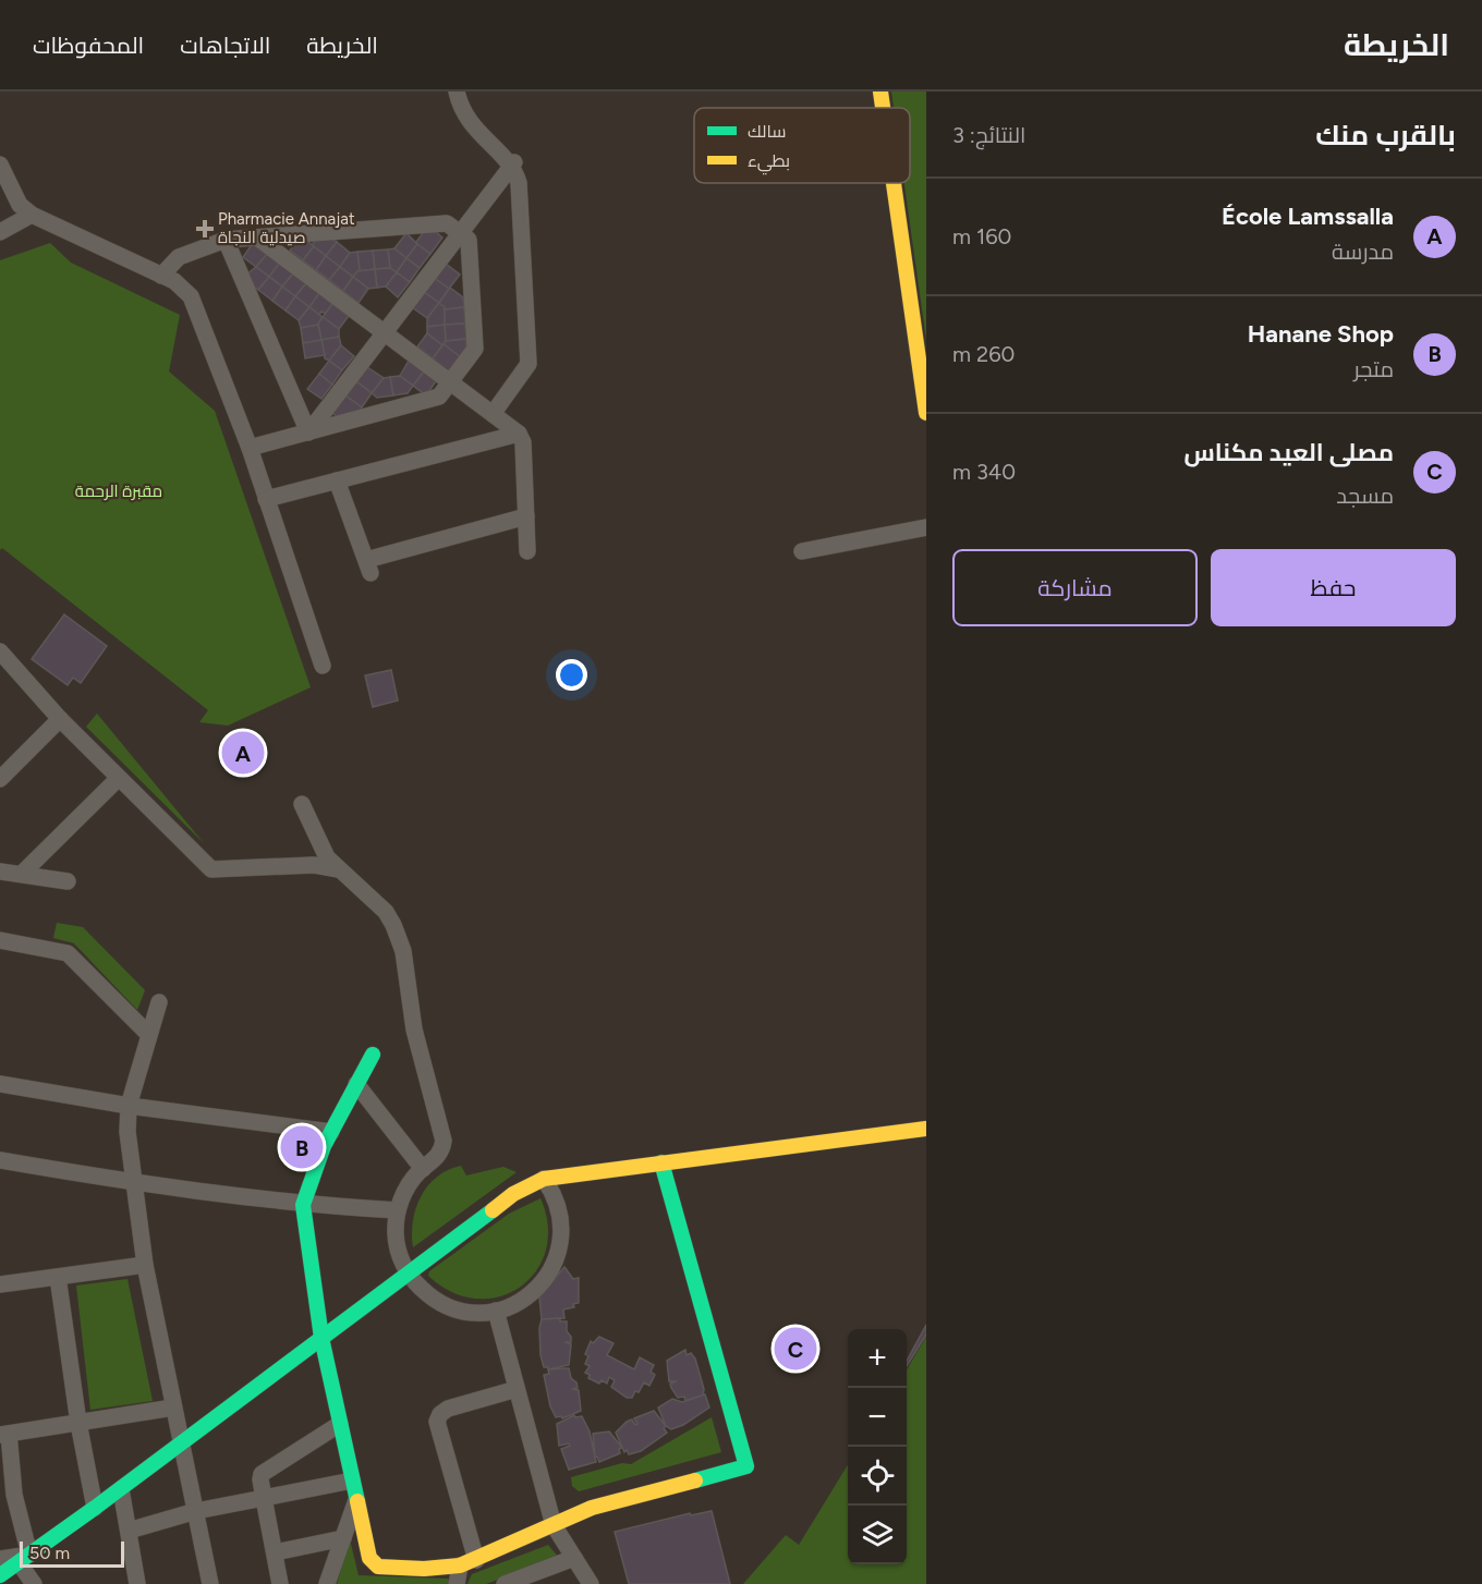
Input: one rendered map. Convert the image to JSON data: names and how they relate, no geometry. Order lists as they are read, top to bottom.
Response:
{
  "parks": ["مقبرة الرحمة"],
  "places": {
    "health": ["Pharmacie Annajat صيدلية النجاة"]
  },
  "legend": ["سالك", "بطيء"],
  "scale_bar": "50 m",
  "page": {
    "header": "الخريطة",
    "nav": ["الخريطة", "الاتجاهات", "المحفوظات"],
    "heading": ["بالقرب منك", "النتائج: 3"],
    "list": [
      {
        "mark": "A",
        "name": "École Lamssalla",
        "note": "مدرسة",
        "value": "160 m"
      },
      {
        "mark": "B",
        "name": "Hanane Shop",
        "note": "متجر",
        "value": "260 m"
      },
      {
        "mark": "C",
        "name": "مصلى العيد مكناس",
        "note": "مسجد",
        "value": "340 m"
      }
    ],
    "buttons": ["حفظ", "مشاركة"],
    "pins": ["A", "B", "C"],
    "map_buttons": ["+", "−"],
    "scale": "50 m"
  }
}
